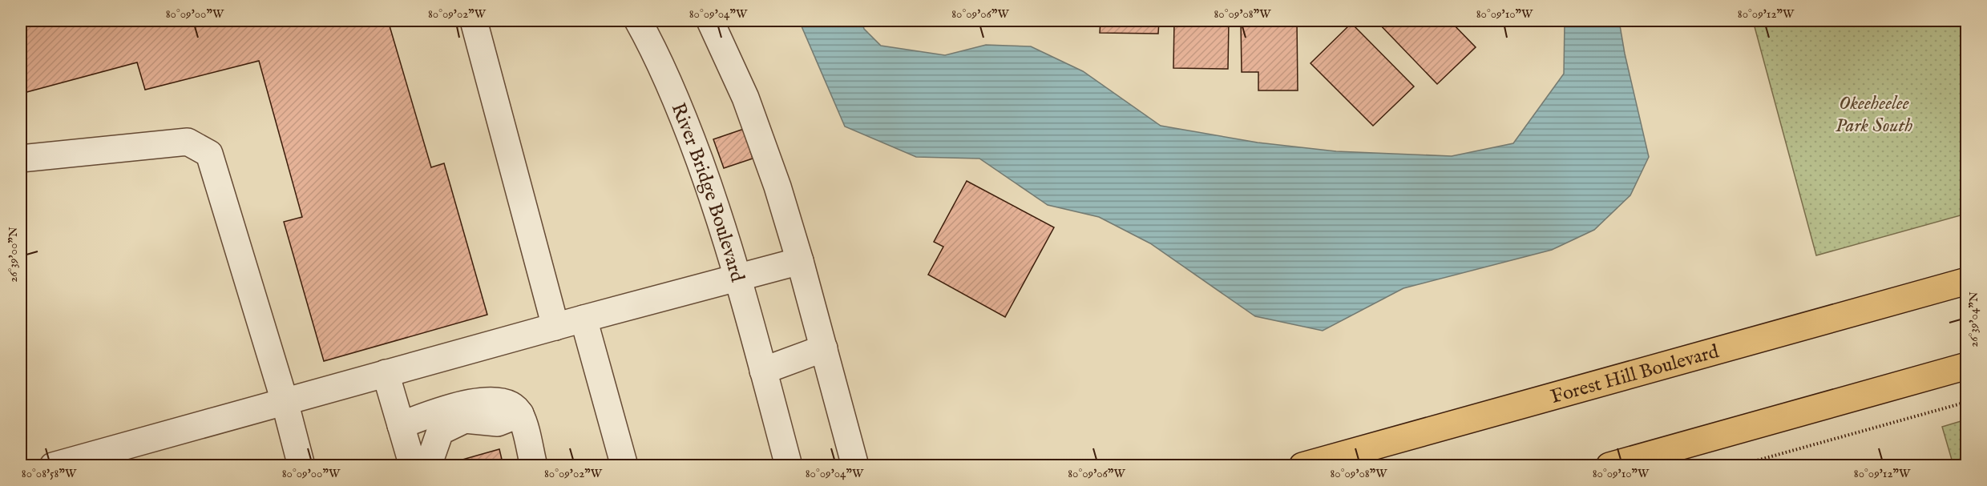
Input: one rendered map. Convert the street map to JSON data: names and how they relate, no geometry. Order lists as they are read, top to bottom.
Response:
{
  "streets": {
    "main road": ["Forest Hill Boulevard"],
    "street": ["River Bridge Boulevard"]
  },
  "parks": ["Okeeheelee Park South"],
  "coordinates": [
    "80°09'00\"W",
    "80°09'02\"W",
    "80°09'04\"W",
    "80°09'06\"W",
    "80°09'08\"W",
    "80°09'10\"W",
    "80°09'12\"W",
    "26°39'00\"N",
    "26°39'04\"N",
    "80°08'58\"W"
  ]
}
